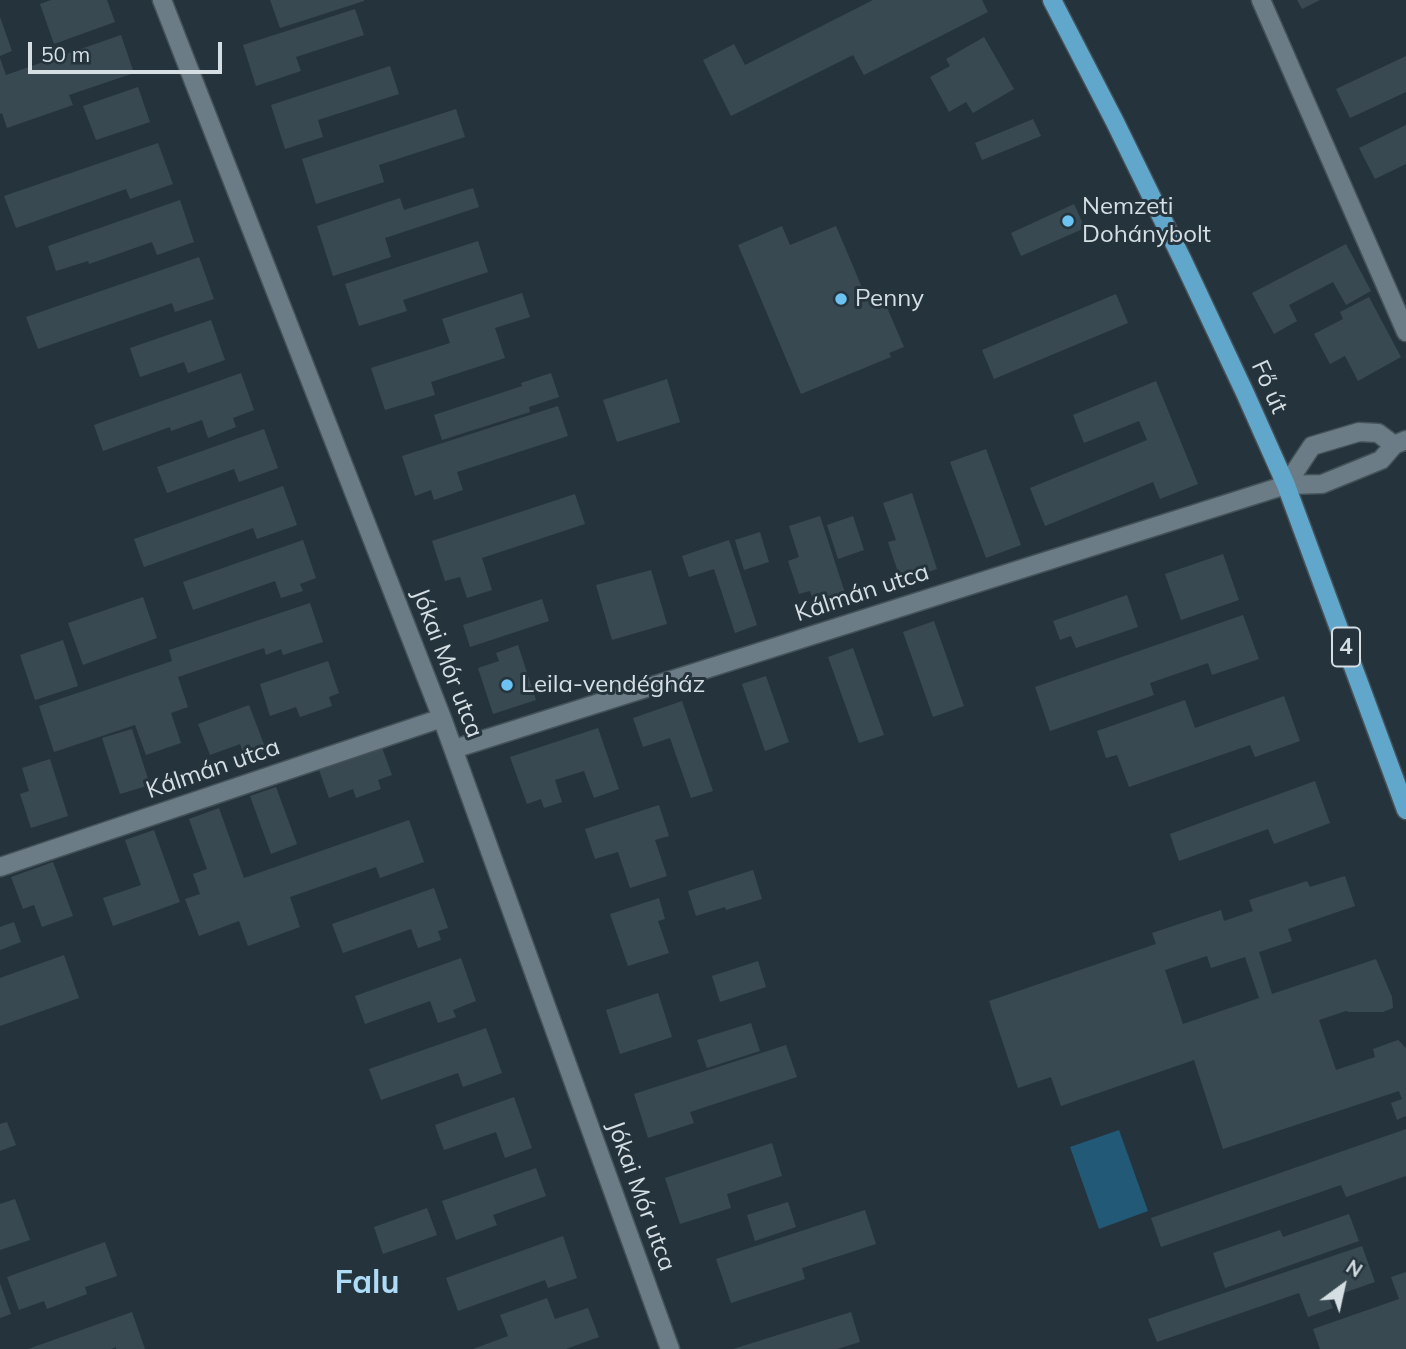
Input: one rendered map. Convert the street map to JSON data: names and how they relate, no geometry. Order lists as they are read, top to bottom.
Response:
{
  "streets": {
    "main road": ["Fő út", "4"],
    "street": ["Kálmán utca", "Jókai Mór utca"]
  },
  "crossings": [
    ["Fő út", "Kálmán utca"],
    ["Kálmán utca", "Jókai Mór utca"]
  ],
  "districts": ["Falu"],
  "places": ["Nemzeti Dohánybolt", "Penny", "Leila-vendégház"],
  "scale_bar": "50 m",
  "north": "top right"
}
